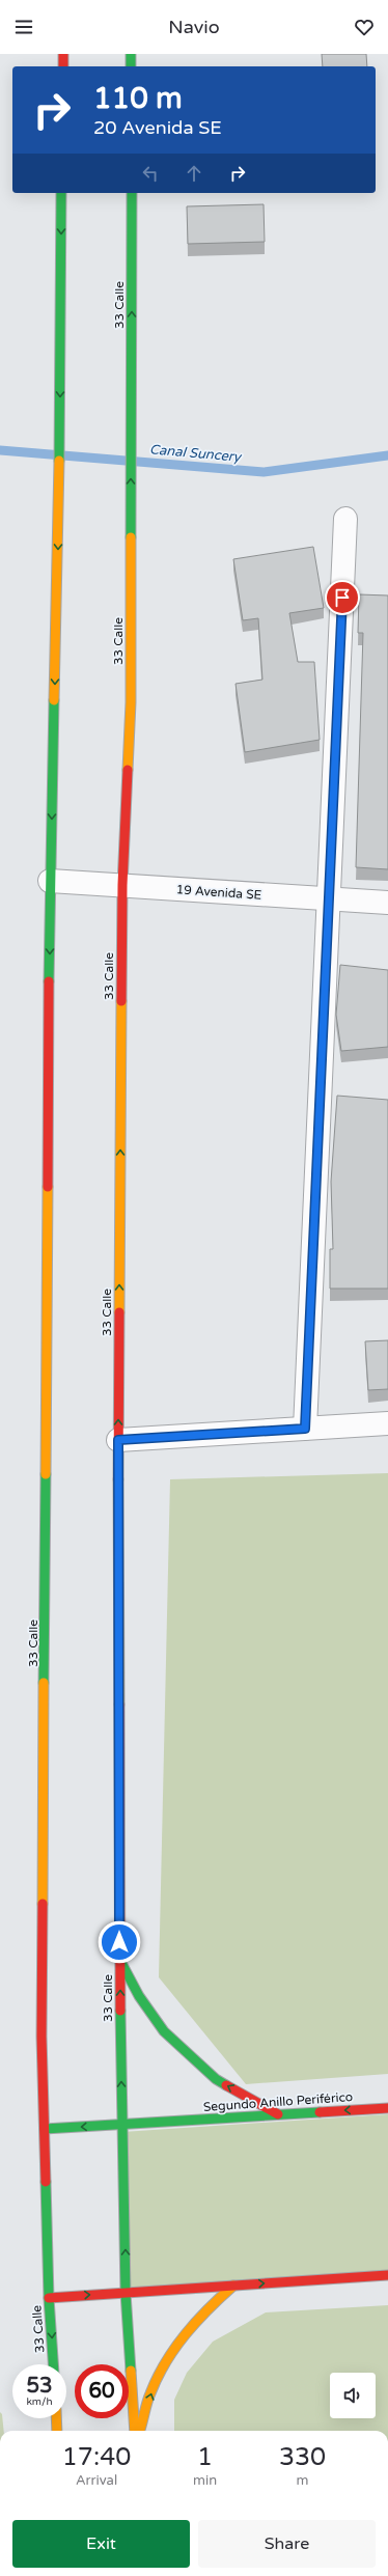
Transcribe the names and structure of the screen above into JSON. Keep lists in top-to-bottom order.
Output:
{
  "streets": {
    "main road": ["33 Calle", "Segundo Anillo Periférico"],
    "street": ["19 Avenida SE"]
  },
  "crossings": [
    ["33 Calle", "19 Avenida SE"],
    ["33 Calle", "Segundo Anillo Periférico"]
  ],
  "one_way": ["Segundo Anillo Periférico"],
  "water": ["Canal Suncery"],
  "page": {
    "header": "Navio",
    "turn": ["110 m", "20 Avenida SE"],
    "speed": "53 km/h",
    "limit": "60",
    "eta": [
      "17:40",
      "Arrival",
      "1",
      "min",
      "330",
      "m"
    ],
    "buttons": ["Exit", "Share"]
  }
}
